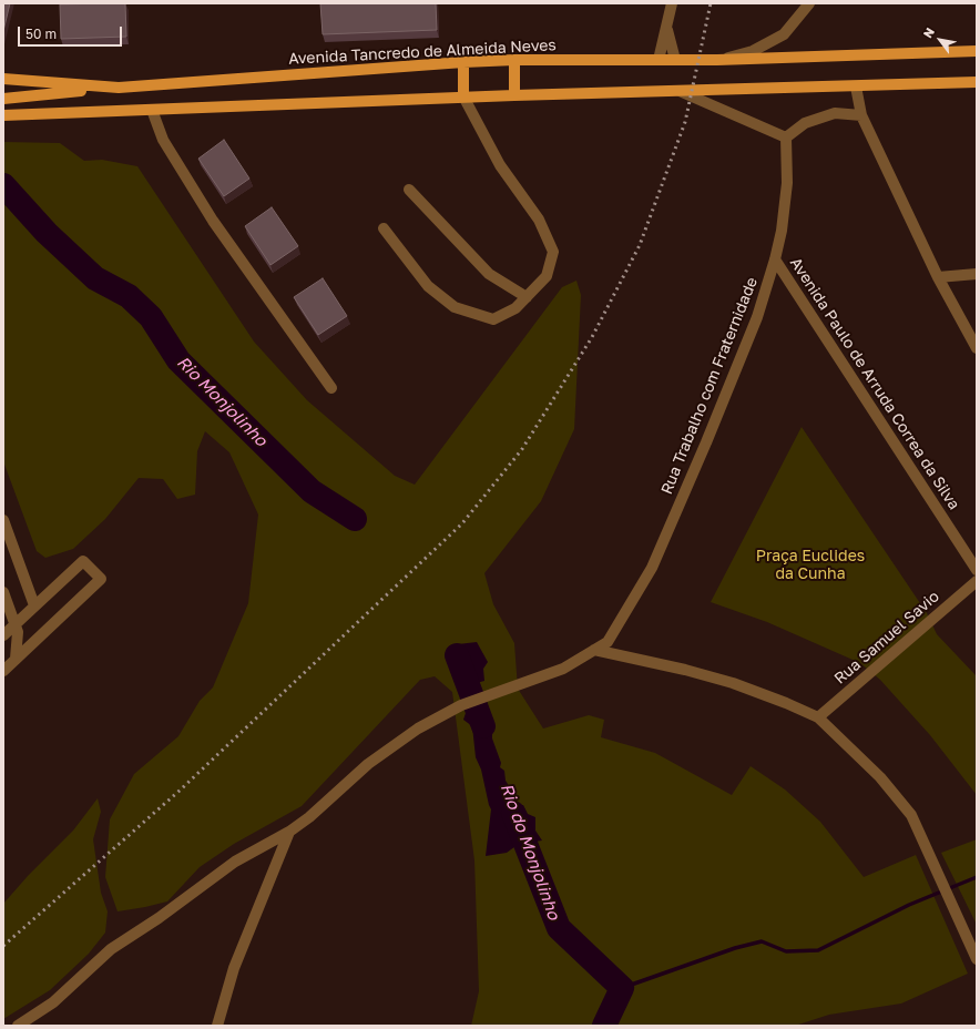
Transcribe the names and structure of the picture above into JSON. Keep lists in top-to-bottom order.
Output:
{
  "streets": {
    "main road": ["Avenida Tancredo de Almeida Neves"],
    "street": ["Avenida Paulo de Arruda Correa da Silva", "Rua Trabalho com Fraternidade", "Rua Samuel Savio"]
  },
  "crossings": [
    ["Avenida Paulo de Arruda Correa da Silva", "Rua Trabalho com Fraternidade"]
  ],
  "water": ["Rio Monjolinho", "Rio do Monjolinho"],
  "parks": ["Praça Euclides da Cunha"],
  "scale_bar": "50 m",
  "north": "top left"
}
